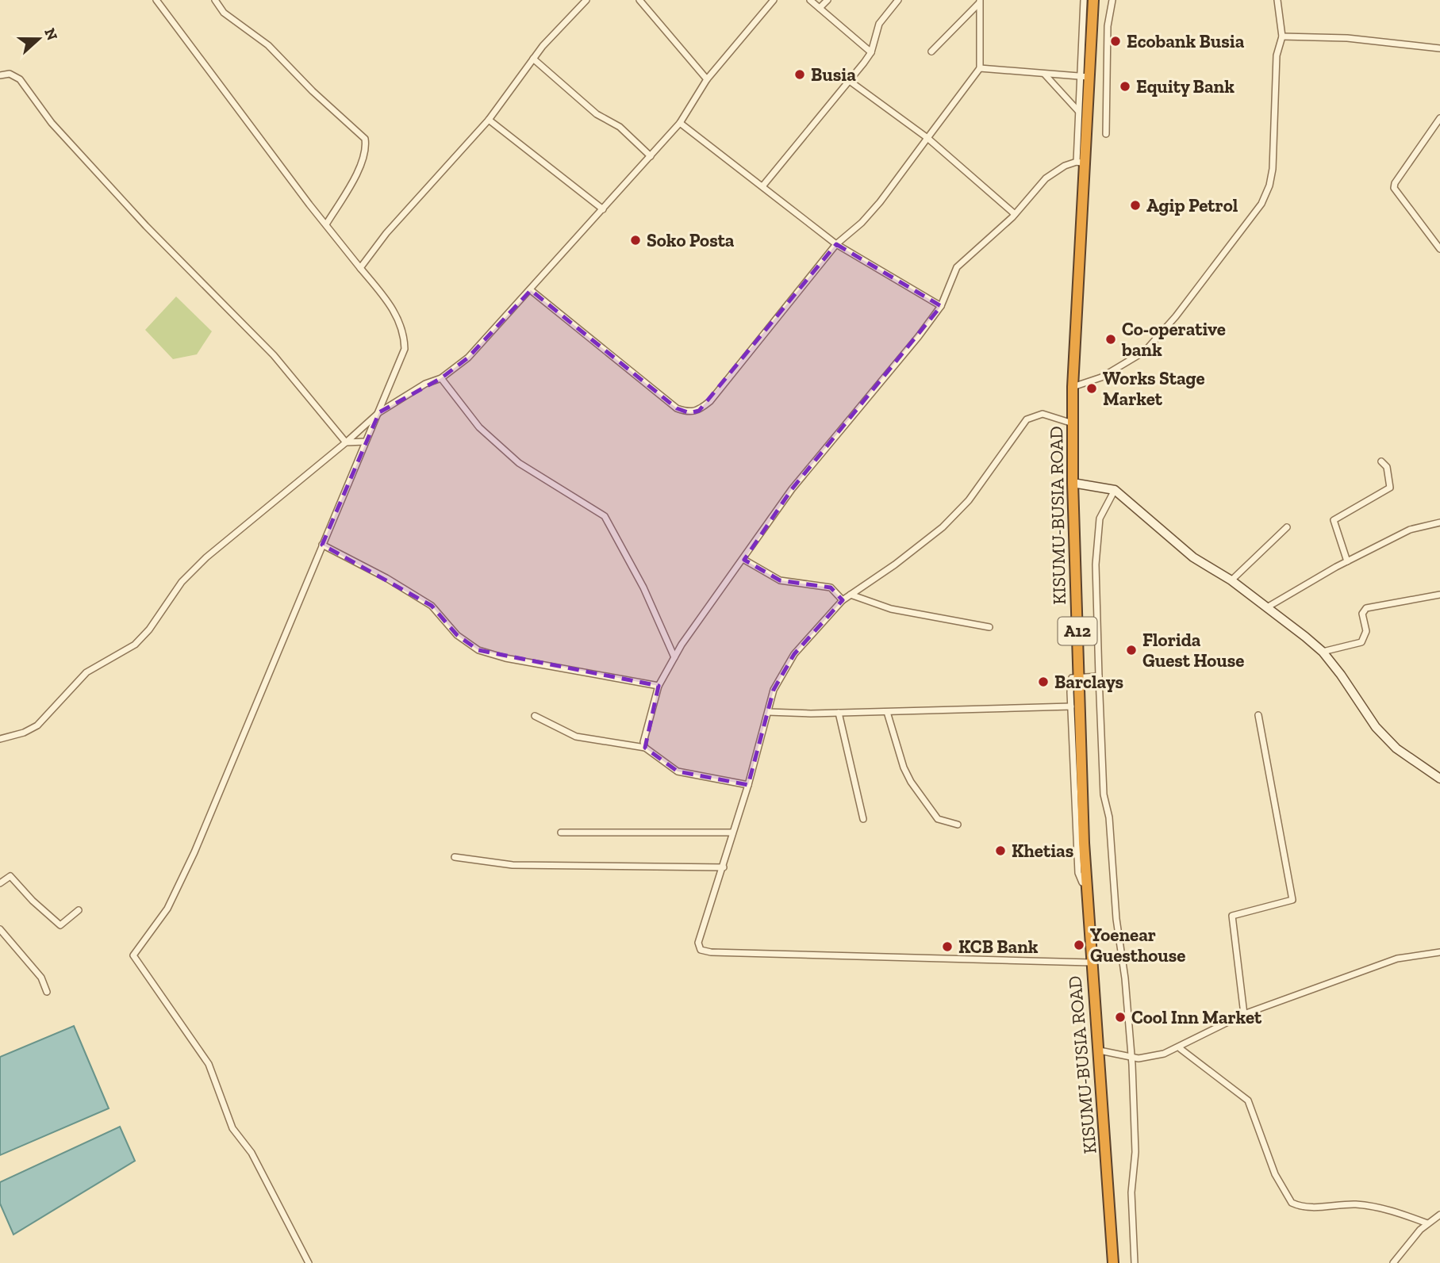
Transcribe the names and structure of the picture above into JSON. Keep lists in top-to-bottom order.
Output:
{
  "streets": {
    "highway": ["KISUMU-BUSIA ROAD", "A12"]
  },
  "places": [
    "Ecobank Busia",
    "Busia",
    "Equity Bank",
    "Agip Petrol",
    "Soko Posta",
    "Co-operative bank",
    "Works Stage Market",
    "Florida Guest House",
    "Barclays",
    "Khetias",
    "Yoenear Guesthouse",
    "KCB Bank",
    "Cool Inn Market"
  ],
  "north": "right"
}
